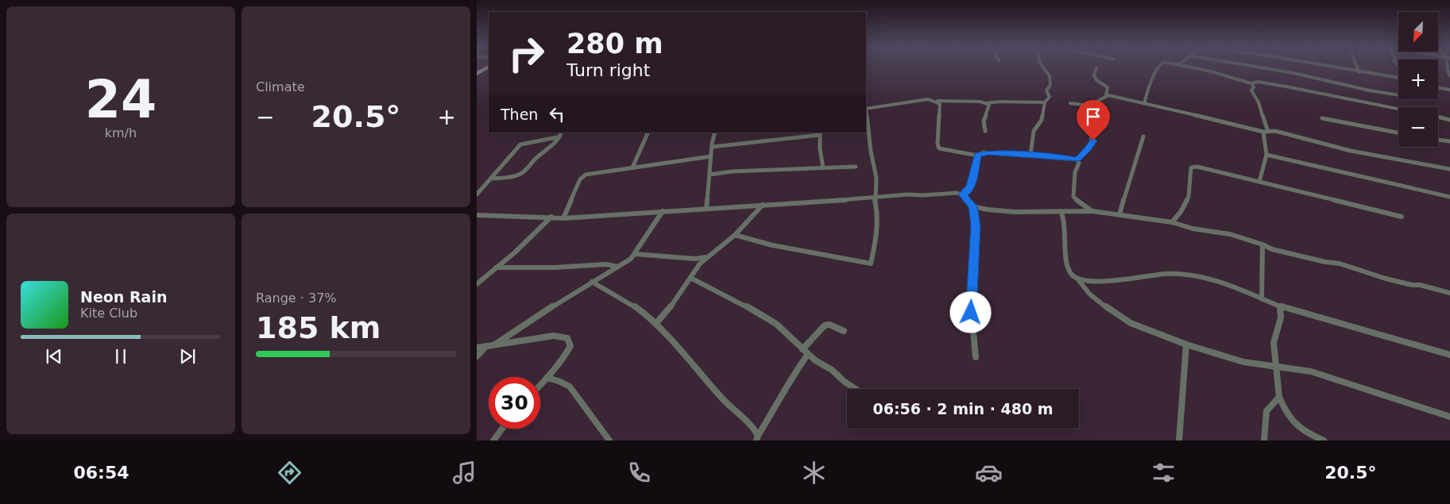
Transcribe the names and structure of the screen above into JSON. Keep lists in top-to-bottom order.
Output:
{
  "north": "bottom left",
  "page": {
    "tile": [
      ["24", "km/h"],
      "Climate",
      ["Range · 37%", "185 km"]
    ],
    "map_buttons": ["+", "−"],
    "turn": ["280 m", "Turn right"],
    "then": "Then",
    "heat": ["−", "20.5°", "+"],
    "song": ["Neon Rain", "Kite Club"],
    "limit": "30",
    "trip": "06:56 · 2 min · 480 m",
    "tabs": ["06:54", "20.5°"]
  }
}
